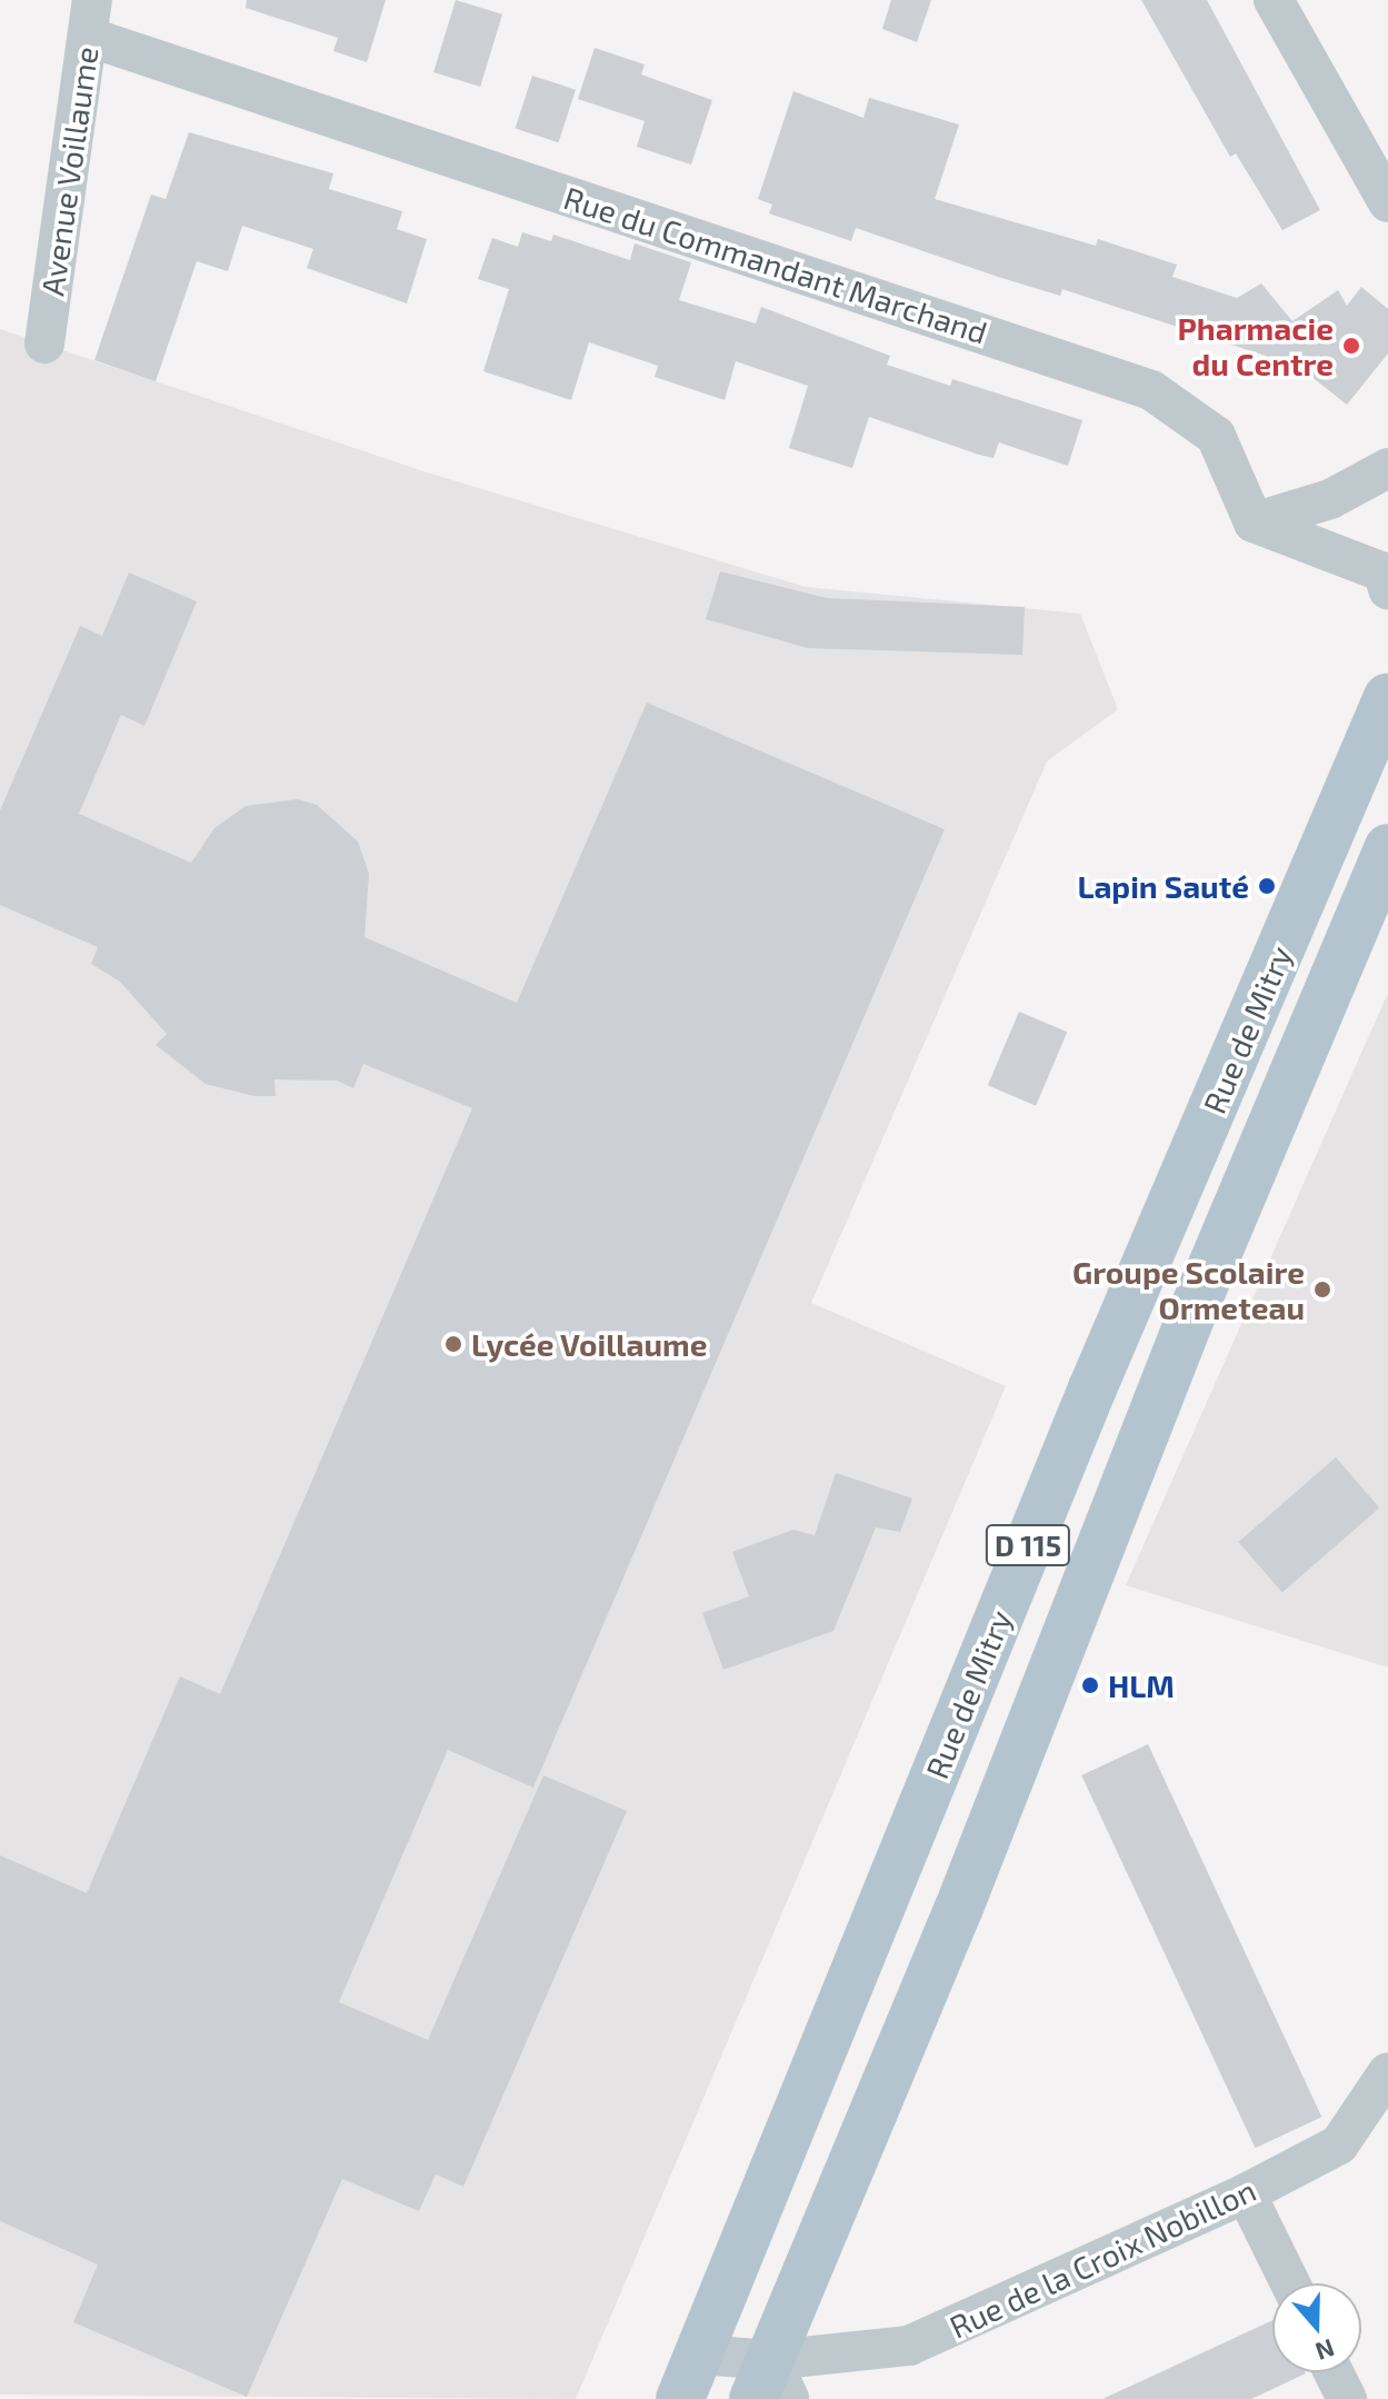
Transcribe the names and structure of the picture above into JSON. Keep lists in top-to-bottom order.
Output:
{
  "streets": {
    "main road": ["Rue de Mitry", "D 115"],
    "street": ["Avenue Voillaume", "Rue du Commandant Marchand", "Rue de la Croix Nobillon"]
  },
  "crossings": [
    ["Avenue Voillaume", "Rue du Commandant Marchand"],
    ["Rue de Mitry", "Rue de la Croix Nobillon"]
  ],
  "places": [
    "Pharmacie du Centre",
    "Lapin Sauté",
    "Groupe Scolaire Ormeteau",
    "Lycée Voillaume",
    "HLM"
  ],
  "north": "bottom"
}
